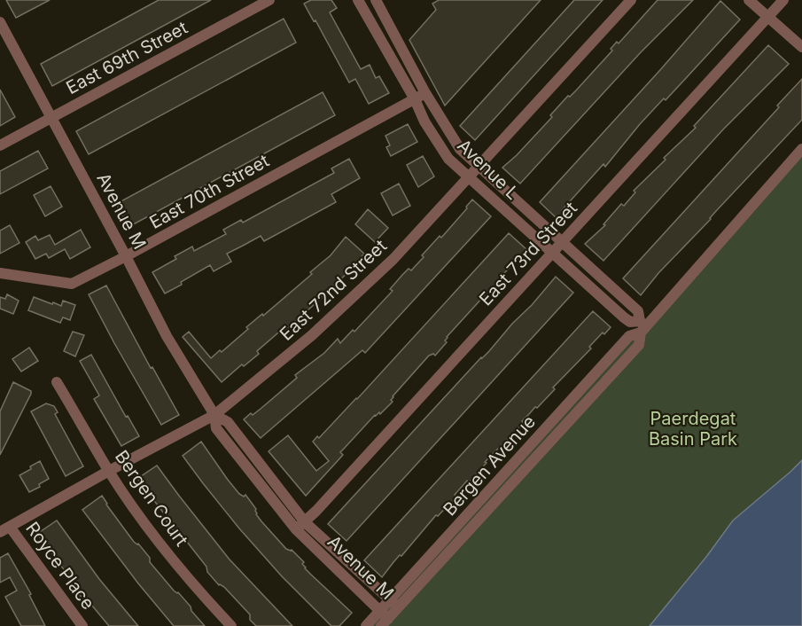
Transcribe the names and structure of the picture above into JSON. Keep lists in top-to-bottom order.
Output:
{
  "streets": {
    "street": [
      "East 69th Street",
      "Avenue L",
      "East 70th Street",
      "Avenue M",
      "East 73rd Street",
      "East 72nd Street",
      "Bergen Avenue",
      "Bergen Court",
      "Royce Place"
    ]
  },
  "crossings": [
    ["East 69th Street", "Avenue M"],
    ["Avenue L", "East 70th Street"],
    ["Avenue L", "East 73rd Street"],
    ["Avenue L", "East 72nd Street"],
    ["Avenue L", "Bergen Avenue"],
    ["East 70th Street", "Avenue M"],
    ["Avenue M", "East 73rd Street"],
    ["Avenue M", "East 72nd Street"],
    ["Avenue M", "Bergen Avenue"],
    ["East 72nd Street", "Bergen Court"],
    ["East 72nd Street", "Royce Place"]
  ],
  "parks": ["Paerdegat Basin Park"]
}
